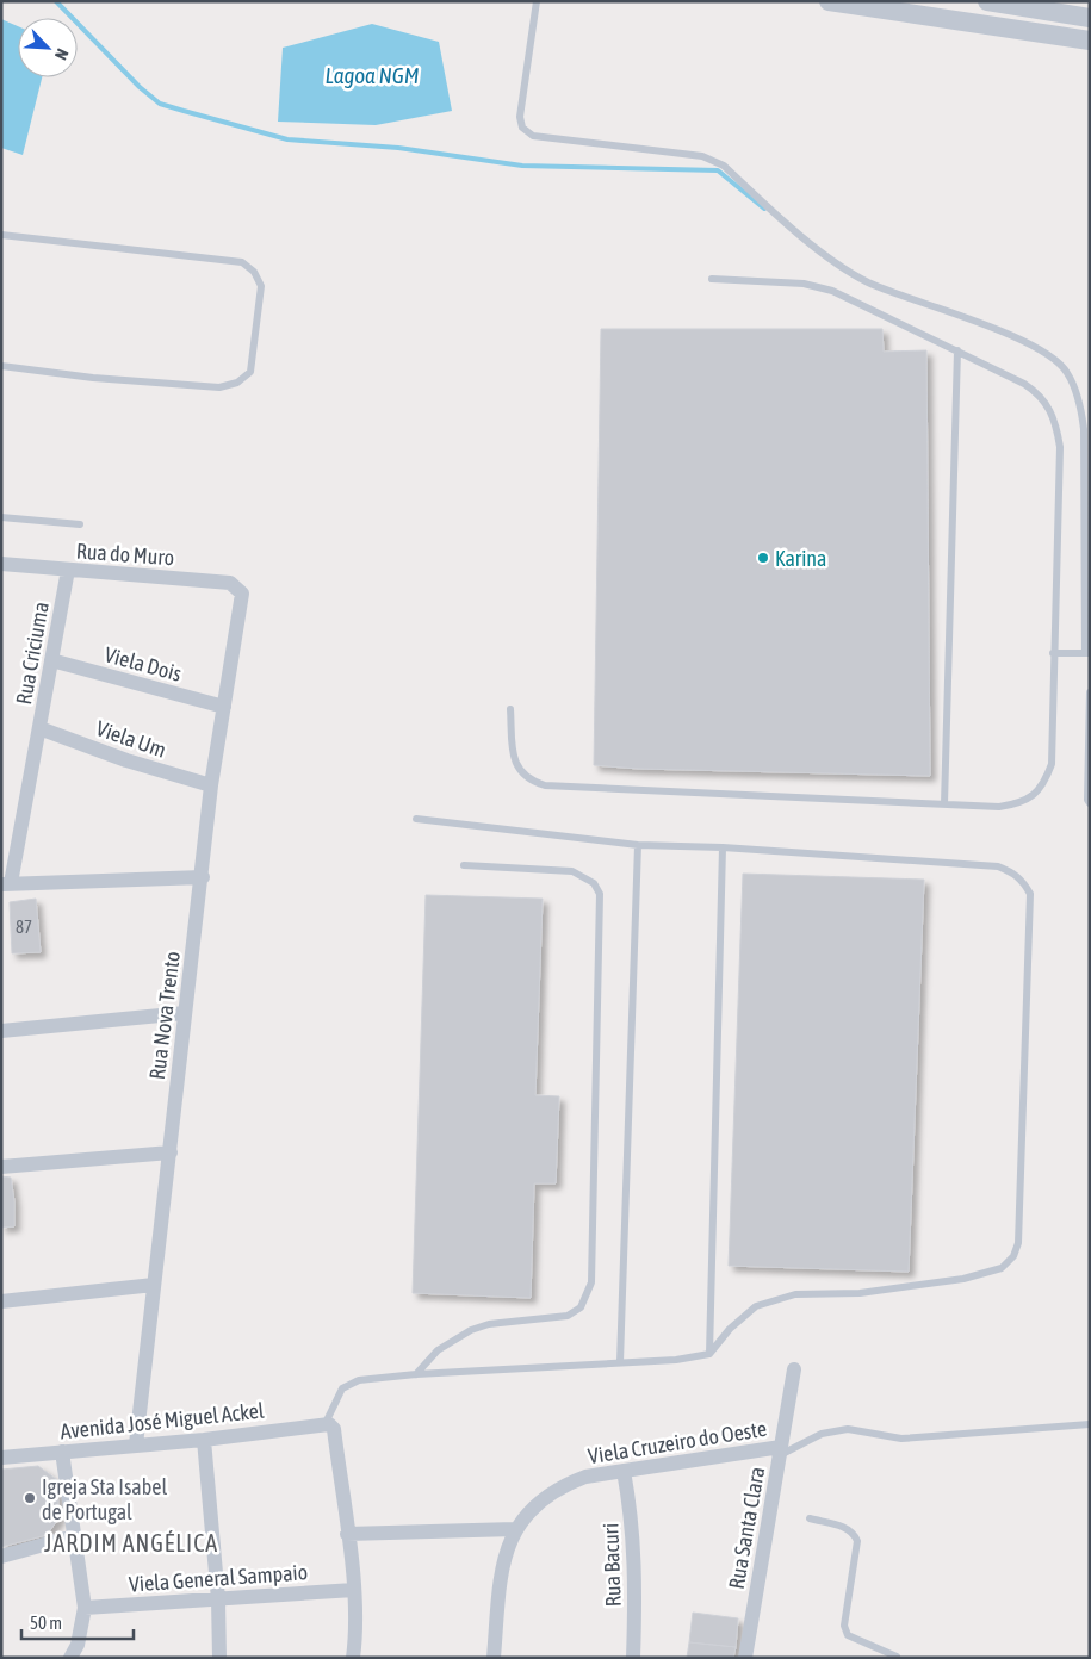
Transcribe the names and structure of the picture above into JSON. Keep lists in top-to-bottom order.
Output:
{
  "streets": {
    "street": [
      "Rua do Muro",
      "Rua Criciuma",
      "Viela Dois",
      "Viela Um",
      "Rua Nova Trento",
      "Avenida José Miguel Ackel",
      "Viela Cruzeiro do Oeste",
      "Rua Santa Clara",
      "Rua Bacuri",
      "Viela General Sampaio"
    ]
  },
  "crossings": [
    ["Rua do Muro", "Rua Criciuma"],
    ["Rua do Muro", "Rua Nova Trento"],
    ["Rua Criciuma", "Viela Dois"],
    ["Rua Criciuma", "Viela Um"],
    ["Viela Dois", "Rua Nova Trento"],
    ["Viela Um", "Rua Nova Trento"],
    ["Rua Nova Trento", "Avenida José Miguel Ackel"],
    ["Viela Cruzeiro do Oeste", "Rua Santa Clara"],
    ["Viela Cruzeiro do Oeste", "Rua Bacuri"]
  ],
  "districts": ["JARDIM ANGÉLICA"],
  "water": ["Lagoa NGM"],
  "places": ["Karina", "Igreja Sta Isabel de Portugal"],
  "house_numbers": ["87"],
  "scale_bar": "50 m",
  "north": "bottom right"
}
